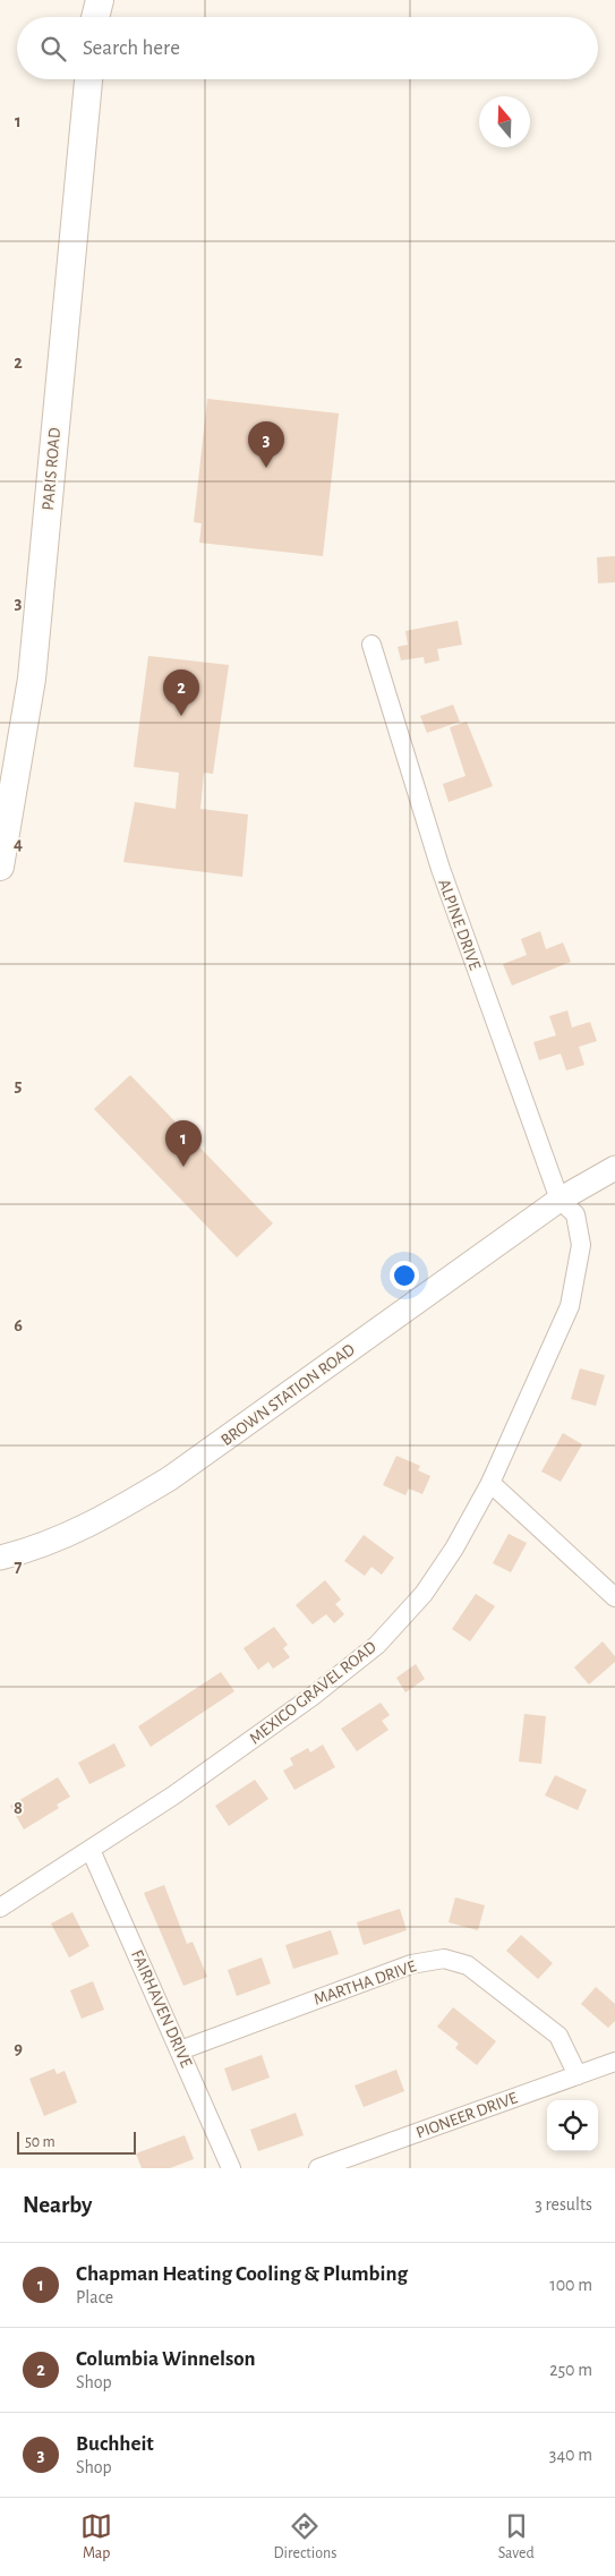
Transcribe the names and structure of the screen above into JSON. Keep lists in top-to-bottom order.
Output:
{
  "streets": {
    "main road": ["PARIS ROAD"],
    "street": [
      "ALPINE DRIVE",
      "BROWN STATION ROAD",
      "MEXICO GRAVEL ROAD",
      "MARTHA DRIVE",
      "FAIRHAVEN DRIVE",
      "PIONEER DRIVE"
    ]
  },
  "crossings": [
    ["ALPINE DRIVE", "BROWN STATION ROAD"],
    ["ALPINE DRIVE", "MEXICO GRAVEL ROAD"],
    ["BROWN STATION ROAD", "MEXICO GRAVEL ROAD"],
    ["MEXICO GRAVEL ROAD", "FAIRHAVEN DRIVE"],
    ["MARTHA DRIVE", "FAIRHAVEN DRIVE"],
    ["MARTHA DRIVE", "PIONEER DRIVE"]
  ],
  "scale_bar": "50 m",
  "north": "top",
  "page": {
    "search": "Search here",
    "pins": ["3", "2", "1"],
    "scale": "50 m",
    "heading": ["Nearby", "3 results"],
    "list": [
      {
        "mark": "1",
        "name": "Chapman Heating Cooling & Plumbing",
        "note": "Place",
        "value": "100 m"
      },
      {
        "mark": "2",
        "name": "Columbia Winnelson",
        "note": "Shop",
        "value": "250 m"
      },
      {
        "mark": "3",
        "name": "Buchheit",
        "note": "Shop",
        "value": "340 m"
      }
    ],
    "nav": ["Map", "Directions", "Saved"]
  },
  "grid": {
    "rows": [
      "1",
      "2",
      "3",
      "4",
      "5",
      "6",
      "7",
      "8",
      "9"
    ]
  }
}
